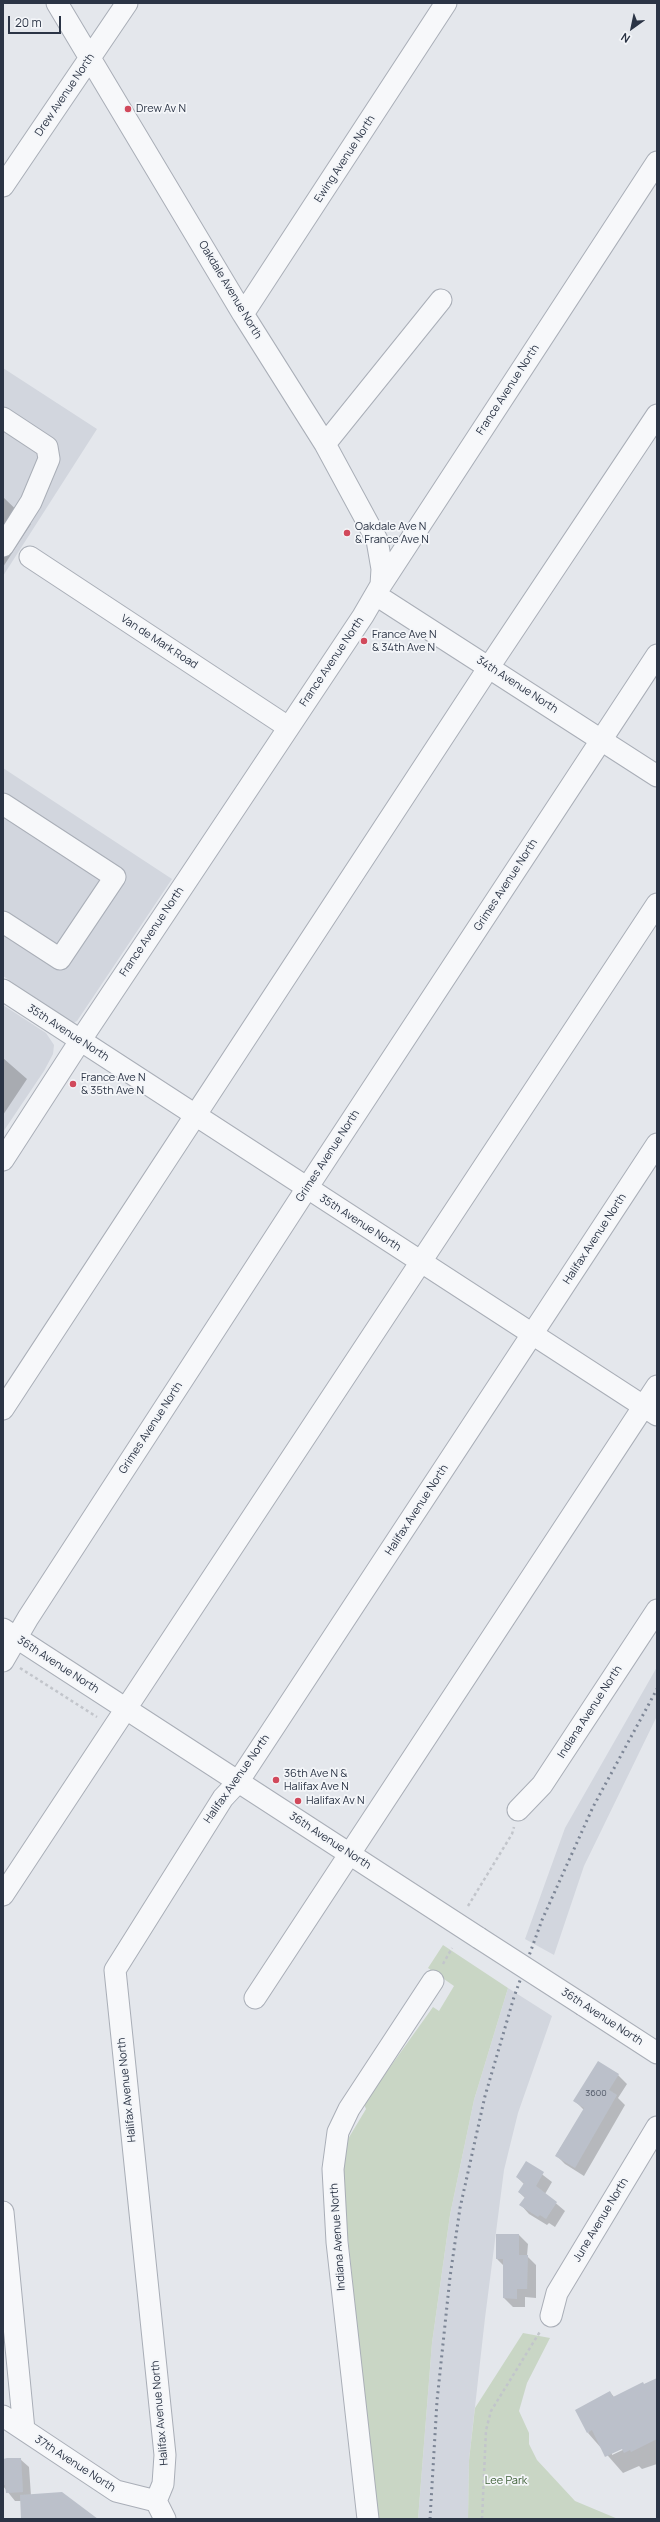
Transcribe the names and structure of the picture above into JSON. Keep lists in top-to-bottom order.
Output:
{
  "streets": {
    "street": [
      "Drew Avenue North",
      "Ewing Avenue North",
      "Oakdale Avenue North",
      "France Avenue North",
      "Van de Mark Road",
      "34th Avenue North",
      "Grimes Avenue North",
      "35th Avenue North",
      "Halifax Avenue North",
      "36th Avenue North",
      "Indiana Avenue North",
      "June Avenue North",
      "37th Avenue North"
    ]
  },
  "crossings": [
    ["Drew Avenue North", "Oakdale Avenue North"],
    ["Ewing Avenue North", "Oakdale Avenue North"],
    ["Oakdale Avenue North", "France Avenue North"],
    ["Oakdale Avenue North", "34th Avenue North"],
    ["France Avenue North", "Van de Mark Road"],
    ["France Avenue North", "34th Avenue North"],
    ["France Avenue North", "35th Avenue North"],
    ["34th Avenue North", "Grimes Avenue North"],
    ["Grimes Avenue North", "35th Avenue North"],
    ["Grimes Avenue North", "36th Avenue North"],
    ["35th Avenue North", "Halifax Avenue North"],
    ["Halifax Avenue North", "36th Avenue North"],
    ["Halifax Avenue North", "37th Avenue North"]
  ],
  "parks": ["Lee Park"],
  "places": [
    "Drew Av N",
    "Oakdale Ave N & France Ave N",
    "France Ave N & 34th Ave N",
    "France Ave N & 35th Ave N",
    "36th Ave N & Halifax Ave N",
    "Halifax Av N"
  ],
  "house_numbers": ["3600"],
  "scale_bar": "20 m",
  "north": "bottom left"
}
